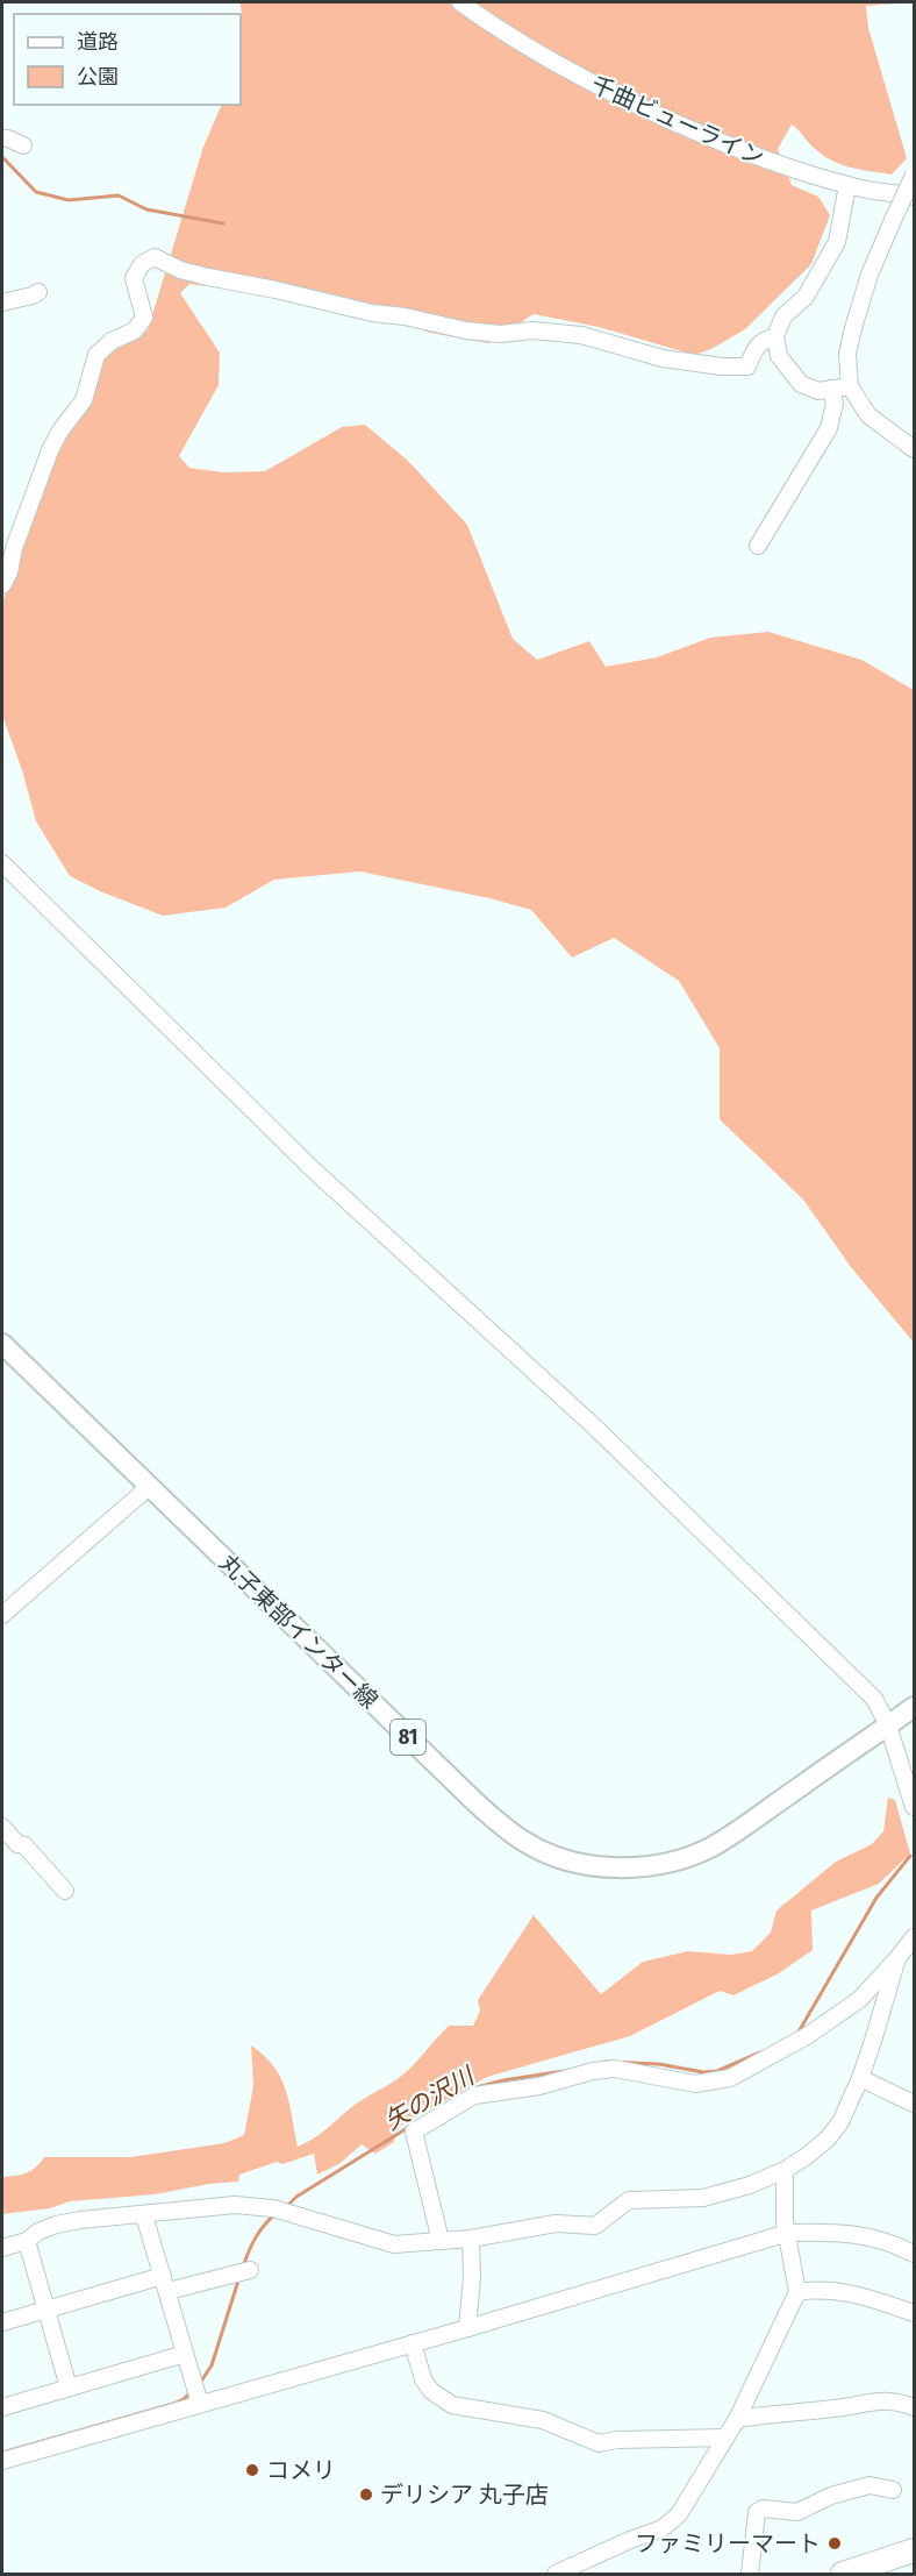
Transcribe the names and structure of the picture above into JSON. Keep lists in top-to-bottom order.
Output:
{
  "streets": {
    "main road": ["丸子東部インター線", "81"],
    "street": ["千曲ビューライン"]
  },
  "water": ["矢の沢川"],
  "places": ["コメリ", "デリシア 丸子店", "ファミリーマート"],
  "legend": ["道路", "公園"]
}
